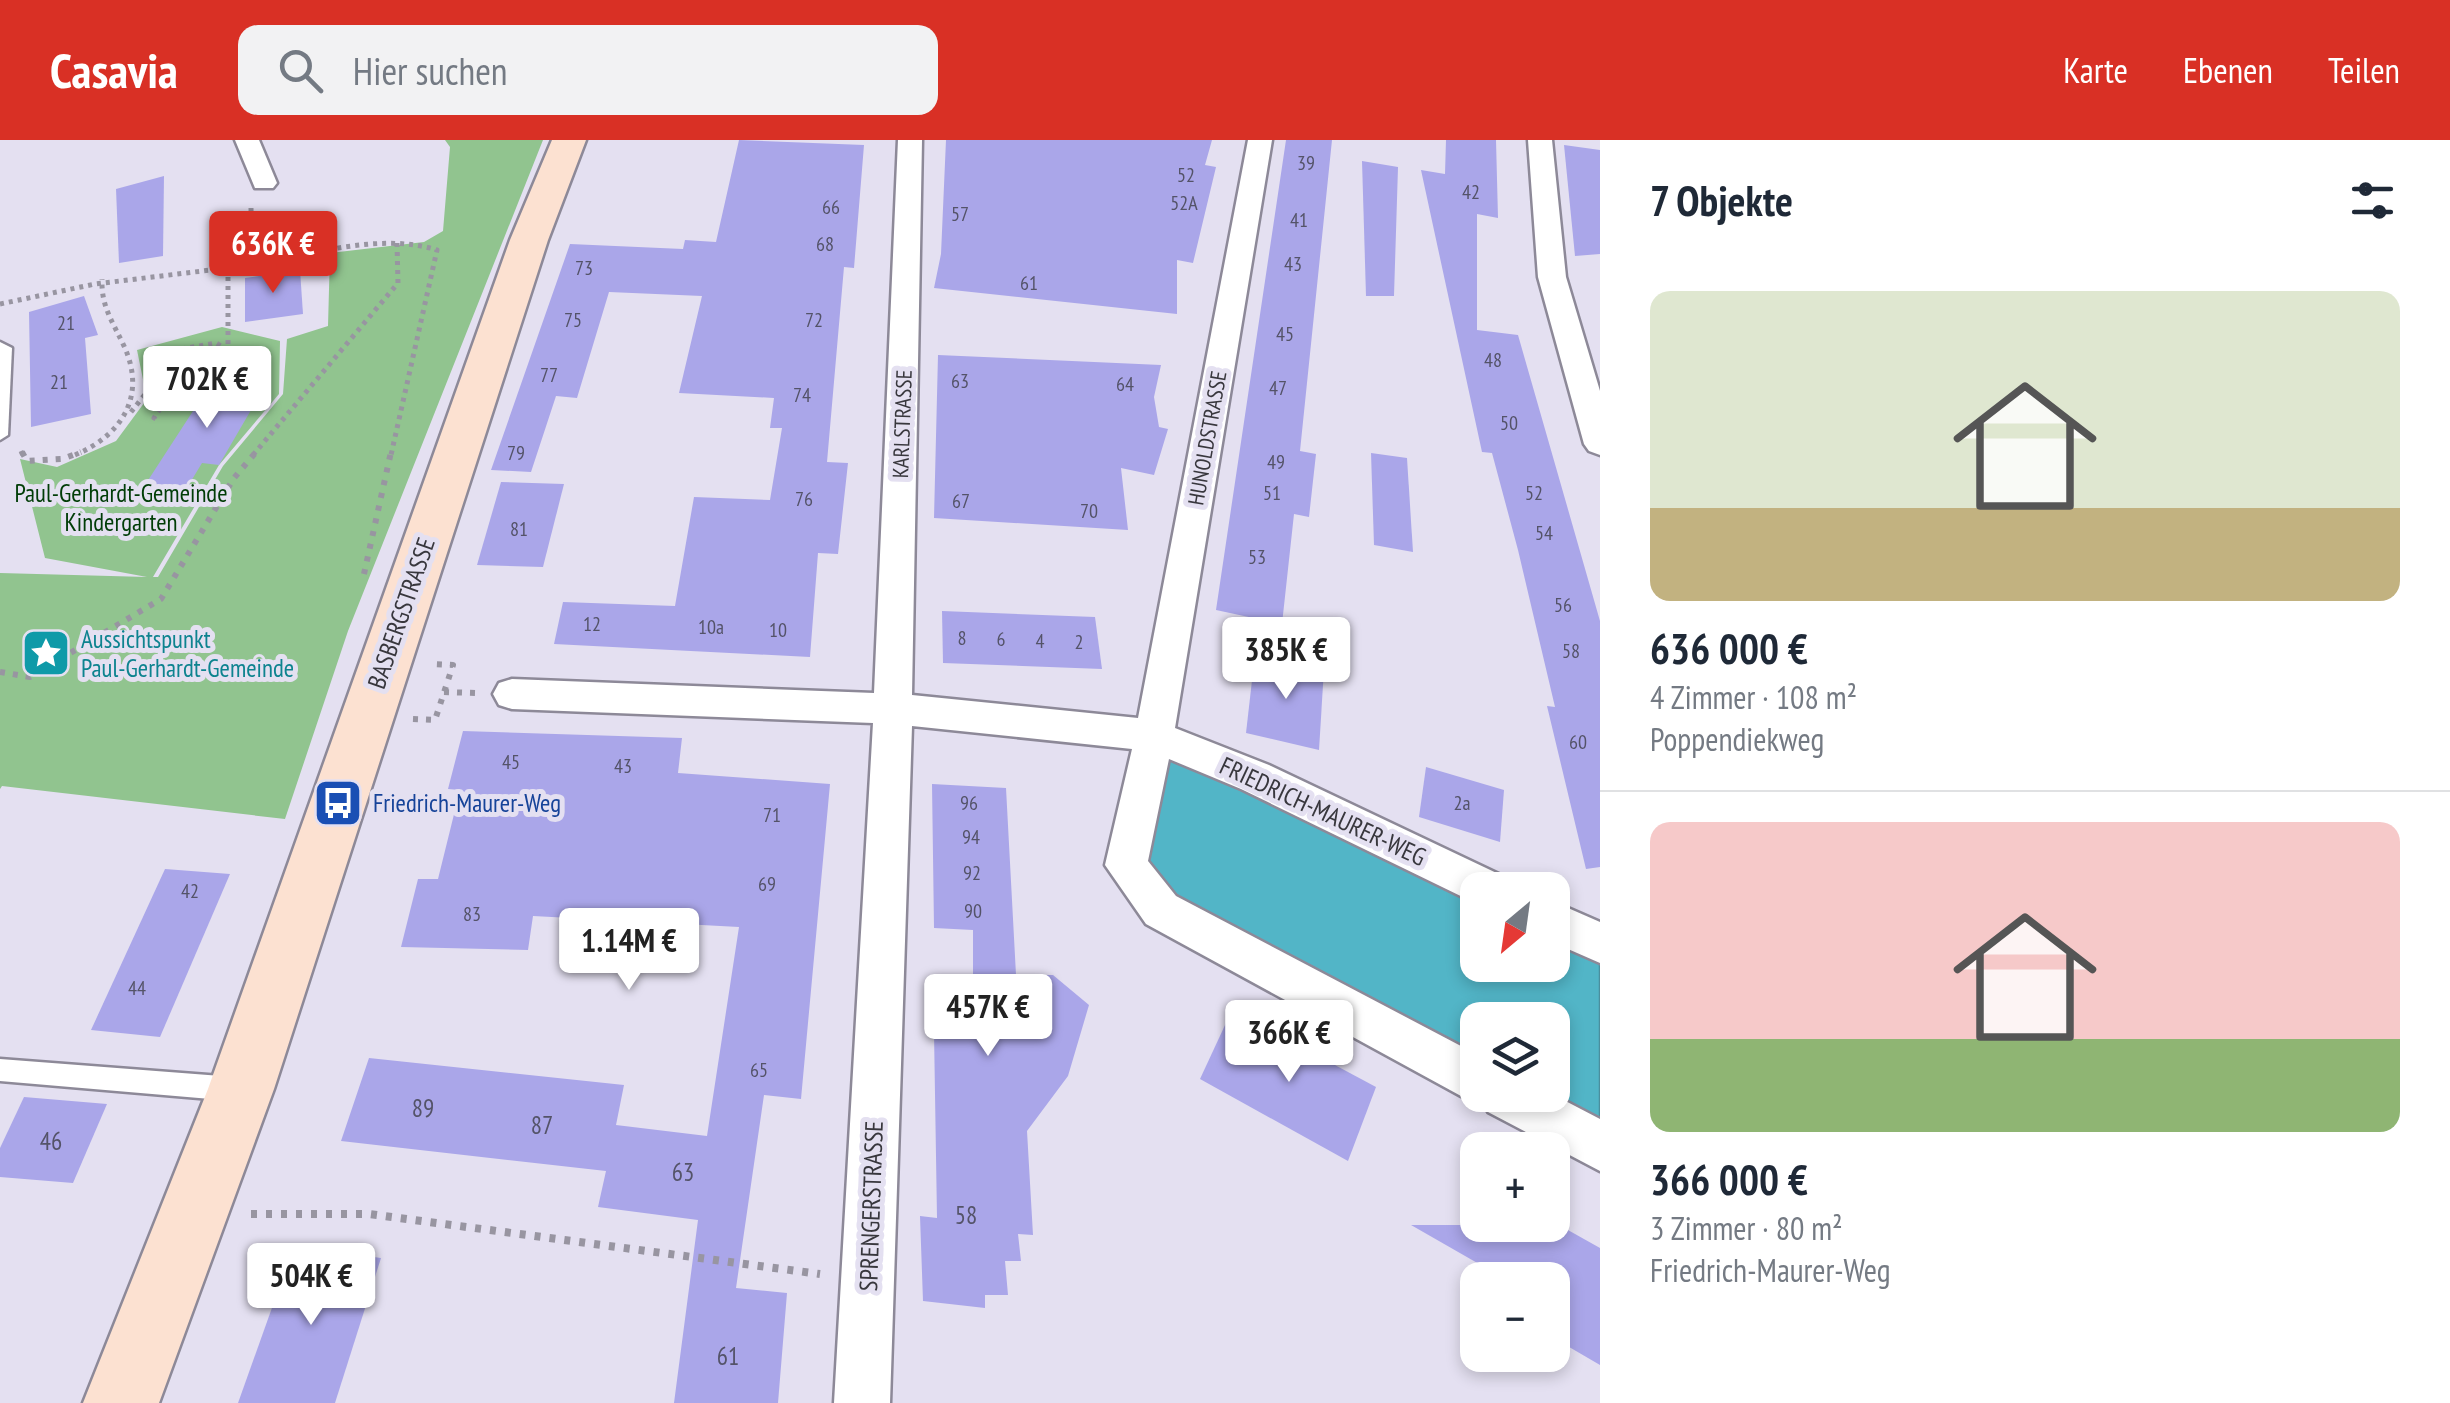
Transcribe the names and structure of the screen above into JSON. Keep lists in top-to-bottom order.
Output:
{
  "streets": {
    "main road": ["BASBERGSTRASSE"],
    "street": [
      "KARLSTRASSE",
      "HUNOLDSTRASSE",
      "FRIEDRICH-MAURER-WEG",
      "SPRENGERSTRASSE"
    ]
  },
  "crossings": [
    ["KARLSTRASSE", "FRIEDRICH-MAURER-WEG"],
    ["KARLSTRASSE", "SPRENGERSTRASSE"],
    ["HUNOLDSTRASSE", "FRIEDRICH-MAURER-WEG"],
    ["FRIEDRICH-MAURER-WEG", "SPRENGERSTRASSE"]
  ],
  "parks": ["Paul-Gerhardt-Gemeinde Kindergarten"],
  "places": {
    "place": ["Aussichtspunkt Paul-Gerhardt-Gemeinde"],
    "bus stop": ["Friedrich-Maurer-Weg"]
  },
  "house_numbers": [
    "39",
    "52",
    "42",
    "52A",
    "66",
    "57",
    "41",
    "68",
    "43",
    "73",
    "61",
    "75",
    "72",
    "21",
    "45",
    "48",
    "77",
    "63",
    "21",
    "64",
    "47",
    "74",
    "50",
    "79",
    "49",
    "51",
    "52",
    "76",
    "67",
    "70",
    "81",
    "54",
    "53",
    "56",
    "12",
    "10a",
    "10",
    "8",
    "6",
    "4",
    "2",
    "58",
    "60",
    "45",
    "43",
    "96",
    "2a",
    "71",
    "94",
    "92",
    "69",
    "42",
    "90",
    "83",
    "44",
    "65",
    "89",
    "87",
    "46",
    "63",
    "58",
    "61"
  ],
  "north": "bottom left",
  "page": {
    "header": "Casavia",
    "search": "Hier suchen",
    "nav": ["Karte", "Ebenen", "Teilen"],
    "heading": "7 Objekte",
    "price": [
      "636K €",
      "702K €",
      "385K €",
      "1.14M €",
      "457K €",
      "366K €",
      "504K €"
    ],
    "list": [
      {
        "name": "636 000 €",
        "note": "4 Zimmer · 108 m² · Poppendiekweg"
      },
      {
        "name": "366 000 €",
        "note": "3 Zimmer · 80 m² · Friedrich-Maurer-Weg"
      }
    ],
    "map_buttons": ["+", "−"]
  }
}
